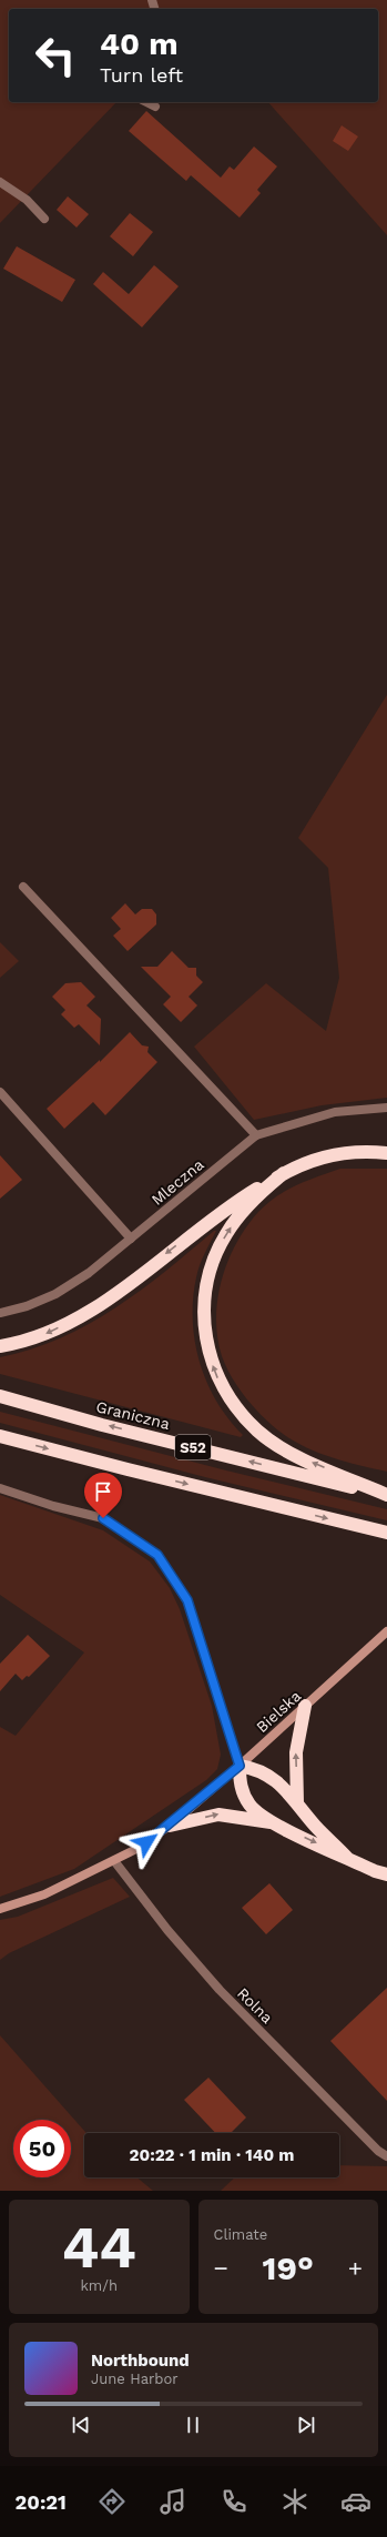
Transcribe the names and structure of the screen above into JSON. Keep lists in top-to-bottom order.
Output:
{
  "streets": {
    "highway": ["Graniczna", "S52"],
    "main road": ["Bielska"],
    "street": ["Mleczna", "Rolna"]
  },
  "crossings": [
    ["Bielska", "Rolna"]
  ],
  "page": {
    "turn": ["40 m", "Turn left"],
    "limit": "50",
    "trip": "20:22 · 1 min · 140 m",
    "tile": [
      ["44", "km/h"],
      "Climate"
    ],
    "heat": ["−", "19°", "+"],
    "song": ["Northbound", "June Harbor"],
    "tabs": "20:21"
  }
}
